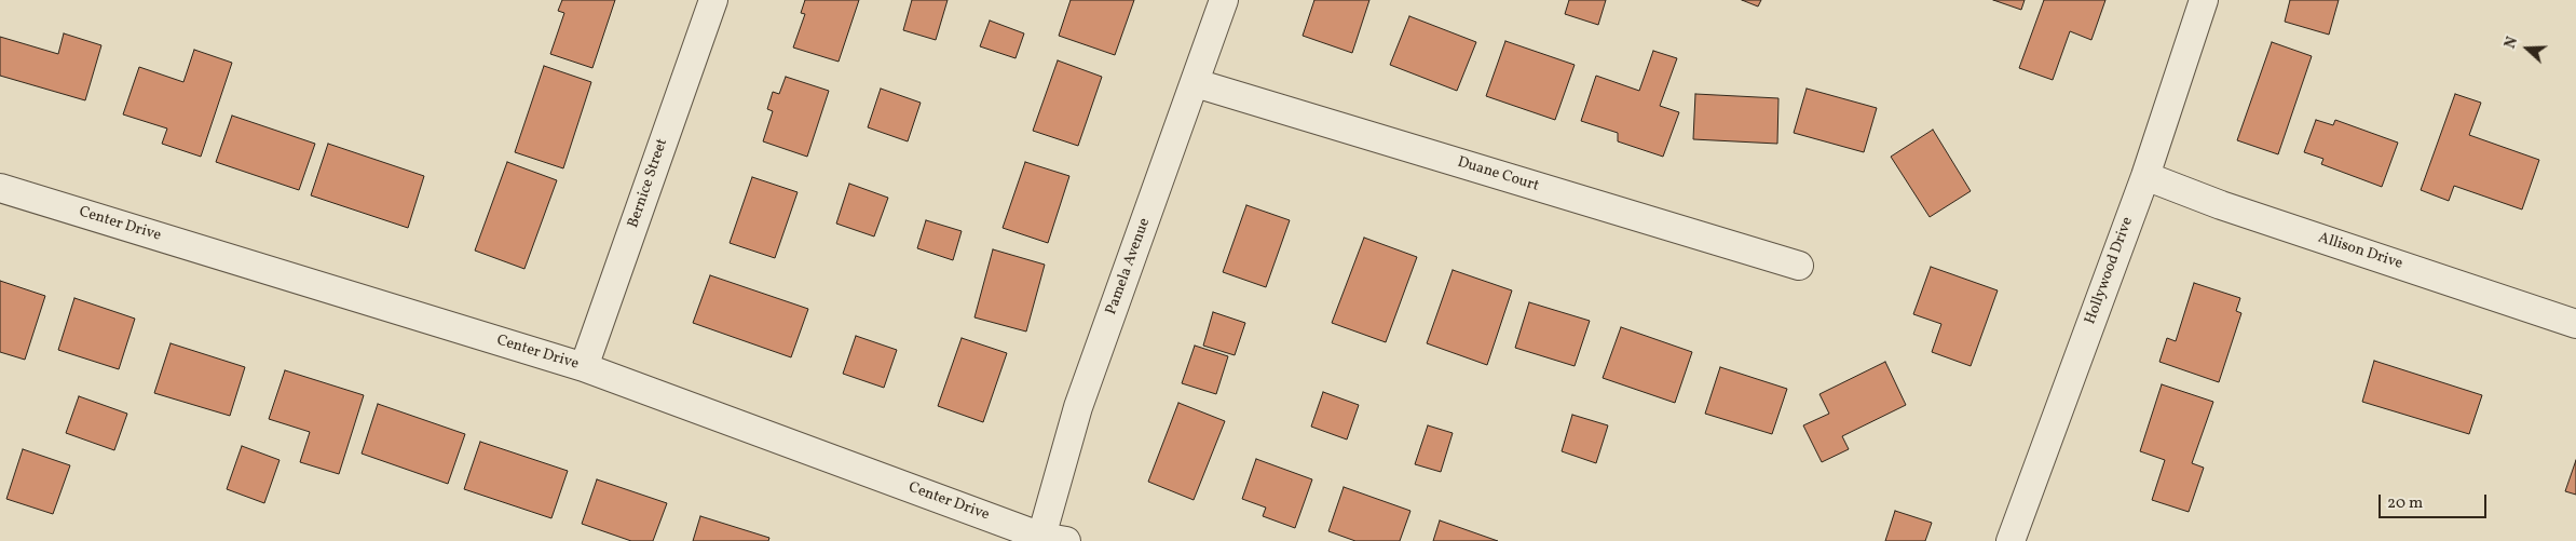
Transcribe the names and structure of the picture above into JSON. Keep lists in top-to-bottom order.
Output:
{
  "streets": {
    "street": [
      "Duane Court",
      "Bernice Street",
      "Center Drive",
      "Allison Drive",
      "Pamela Avenue",
      "Hollywood Drive"
    ]
  },
  "crossings": [
    ["Duane Court", "Pamela Avenue"],
    ["Bernice Street", "Center Drive"],
    ["Center Drive", "Pamela Avenue"],
    ["Allison Drive", "Hollywood Drive"]
  ],
  "scale_bar": "20 m",
  "north": "left"
}
